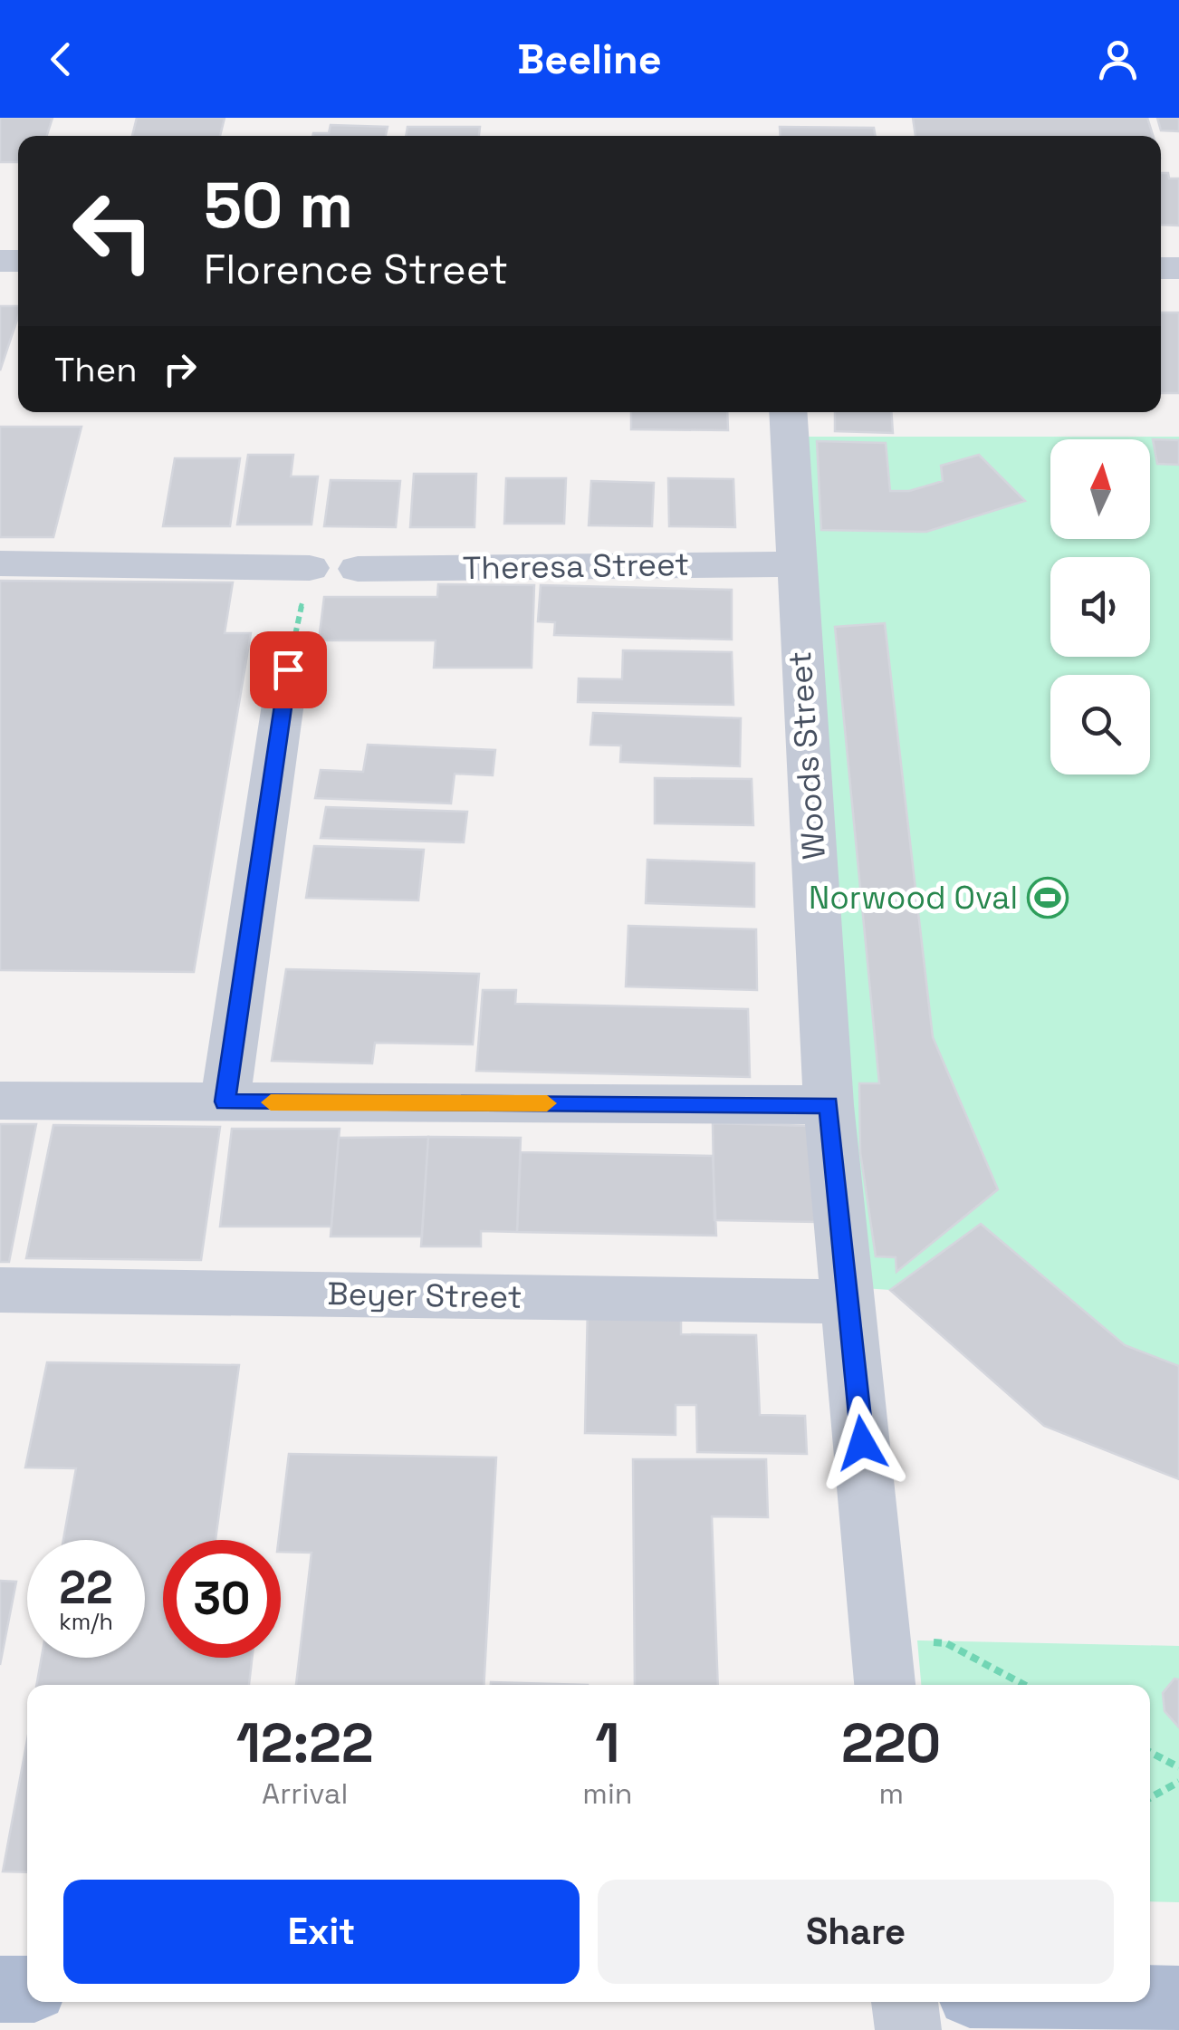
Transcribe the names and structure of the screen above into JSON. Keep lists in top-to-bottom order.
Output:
{
  "streets": {
    "street": ["Theresa Street", "Woods Street", "Beyer Street"]
  },
  "crossings": [
    ["Theresa Street", "Woods Street"],
    ["Woods Street", "Beyer Street"]
  ],
  "places": {
    "sports": ["Norwood Oval"]
  },
  "north": "top",
  "page": {
    "header": "Beeline",
    "turn": ["50 m", "Florence Street"],
    "then": "Then",
    "speed": "22 km/h",
    "limit": "30",
    "eta": [
      "12:22",
      "Arrival",
      "1",
      "min",
      "220",
      "m"
    ],
    "buttons": ["Exit", "Share"]
  }
}
